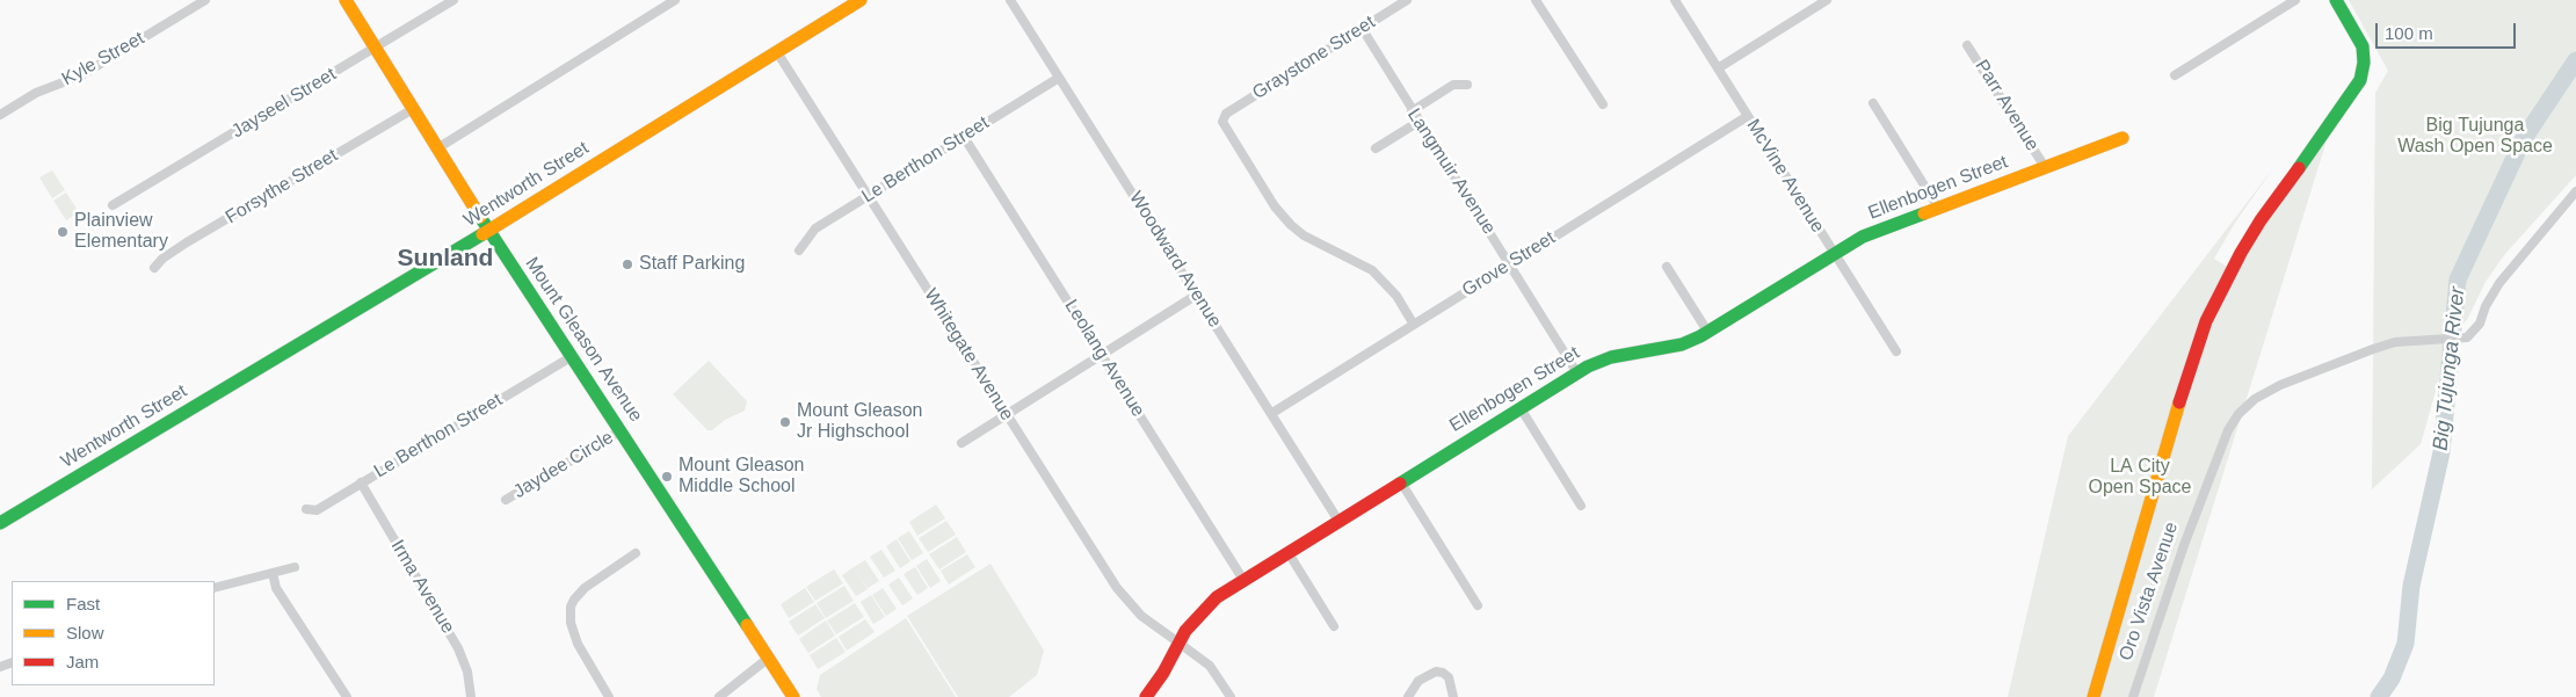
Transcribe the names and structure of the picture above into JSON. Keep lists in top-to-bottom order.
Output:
{
  "streets": {
    "street": [
      "Graystone Street",
      "Kyle Street",
      "Jayseel Street",
      "Parr Avenue",
      "Le Berthon Street",
      "Langmuir Avenue",
      "McVine Avenue",
      "Wentworth Street",
      "Forsythe Street",
      "Ellenbogen Street",
      "Woodward Avenue",
      "Grove Street",
      "Mount Gleason Avenue",
      "Whitegate Avenue",
      "Leolang Avenue",
      "Jaydee Circle",
      "Irma Avenue",
      "Oro Vista Avenue"
    ]
  },
  "crossings": [
    ["Graystone Street", "Langmuir Avenue"],
    ["Graystone Street", "Grove Street"],
    ["Jayseel Street", "Mount Gleason Avenue"],
    ["Parr Avenue", "Ellenbogen Street"],
    ["Le Berthon Street", "Woodward Avenue"],
    ["Le Berthon Street", "Mount Gleason Avenue"],
    ["Le Berthon Street", "Whitegate Avenue"],
    ["Le Berthon Street", "Leolang Avenue"],
    ["Le Berthon Street", "Irma Avenue"],
    ["Langmuir Avenue", "Ellenbogen Street"],
    ["Langmuir Avenue", "Grove Street"],
    ["McVine Avenue", "Ellenbogen Street"],
    ["McVine Avenue", "Grove Street"],
    ["Wentworth Street", "Mount Gleason Avenue"],
    ["Wentworth Street", "Whitegate Avenue"],
    ["Forsythe Street", "Mount Gleason Avenue"],
    ["Ellenbogen Street", "Woodward Avenue"],
    ["Ellenbogen Street", "Whitegate Avenue"],
    ["Ellenbogen Street", "Leolang Avenue"],
    ["Woodward Avenue", "Grove Street"],
    ["Mount Gleason Avenue", "Jaydee Circle"]
  ],
  "districts": ["Sunland"],
  "water": ["Big Tujunga River"],
  "parks": ["Big Tujunga Wash Open Space", "LA City Open Space"],
  "places": [
    "Plainview Elementary",
    "Staff Parking",
    "Mount Gleason Jr Highschool",
    "Mount Gleason Middle School"
  ],
  "legend": ["Fast", "Slow", "Jam"],
  "scale_bar": "100 m"
}
